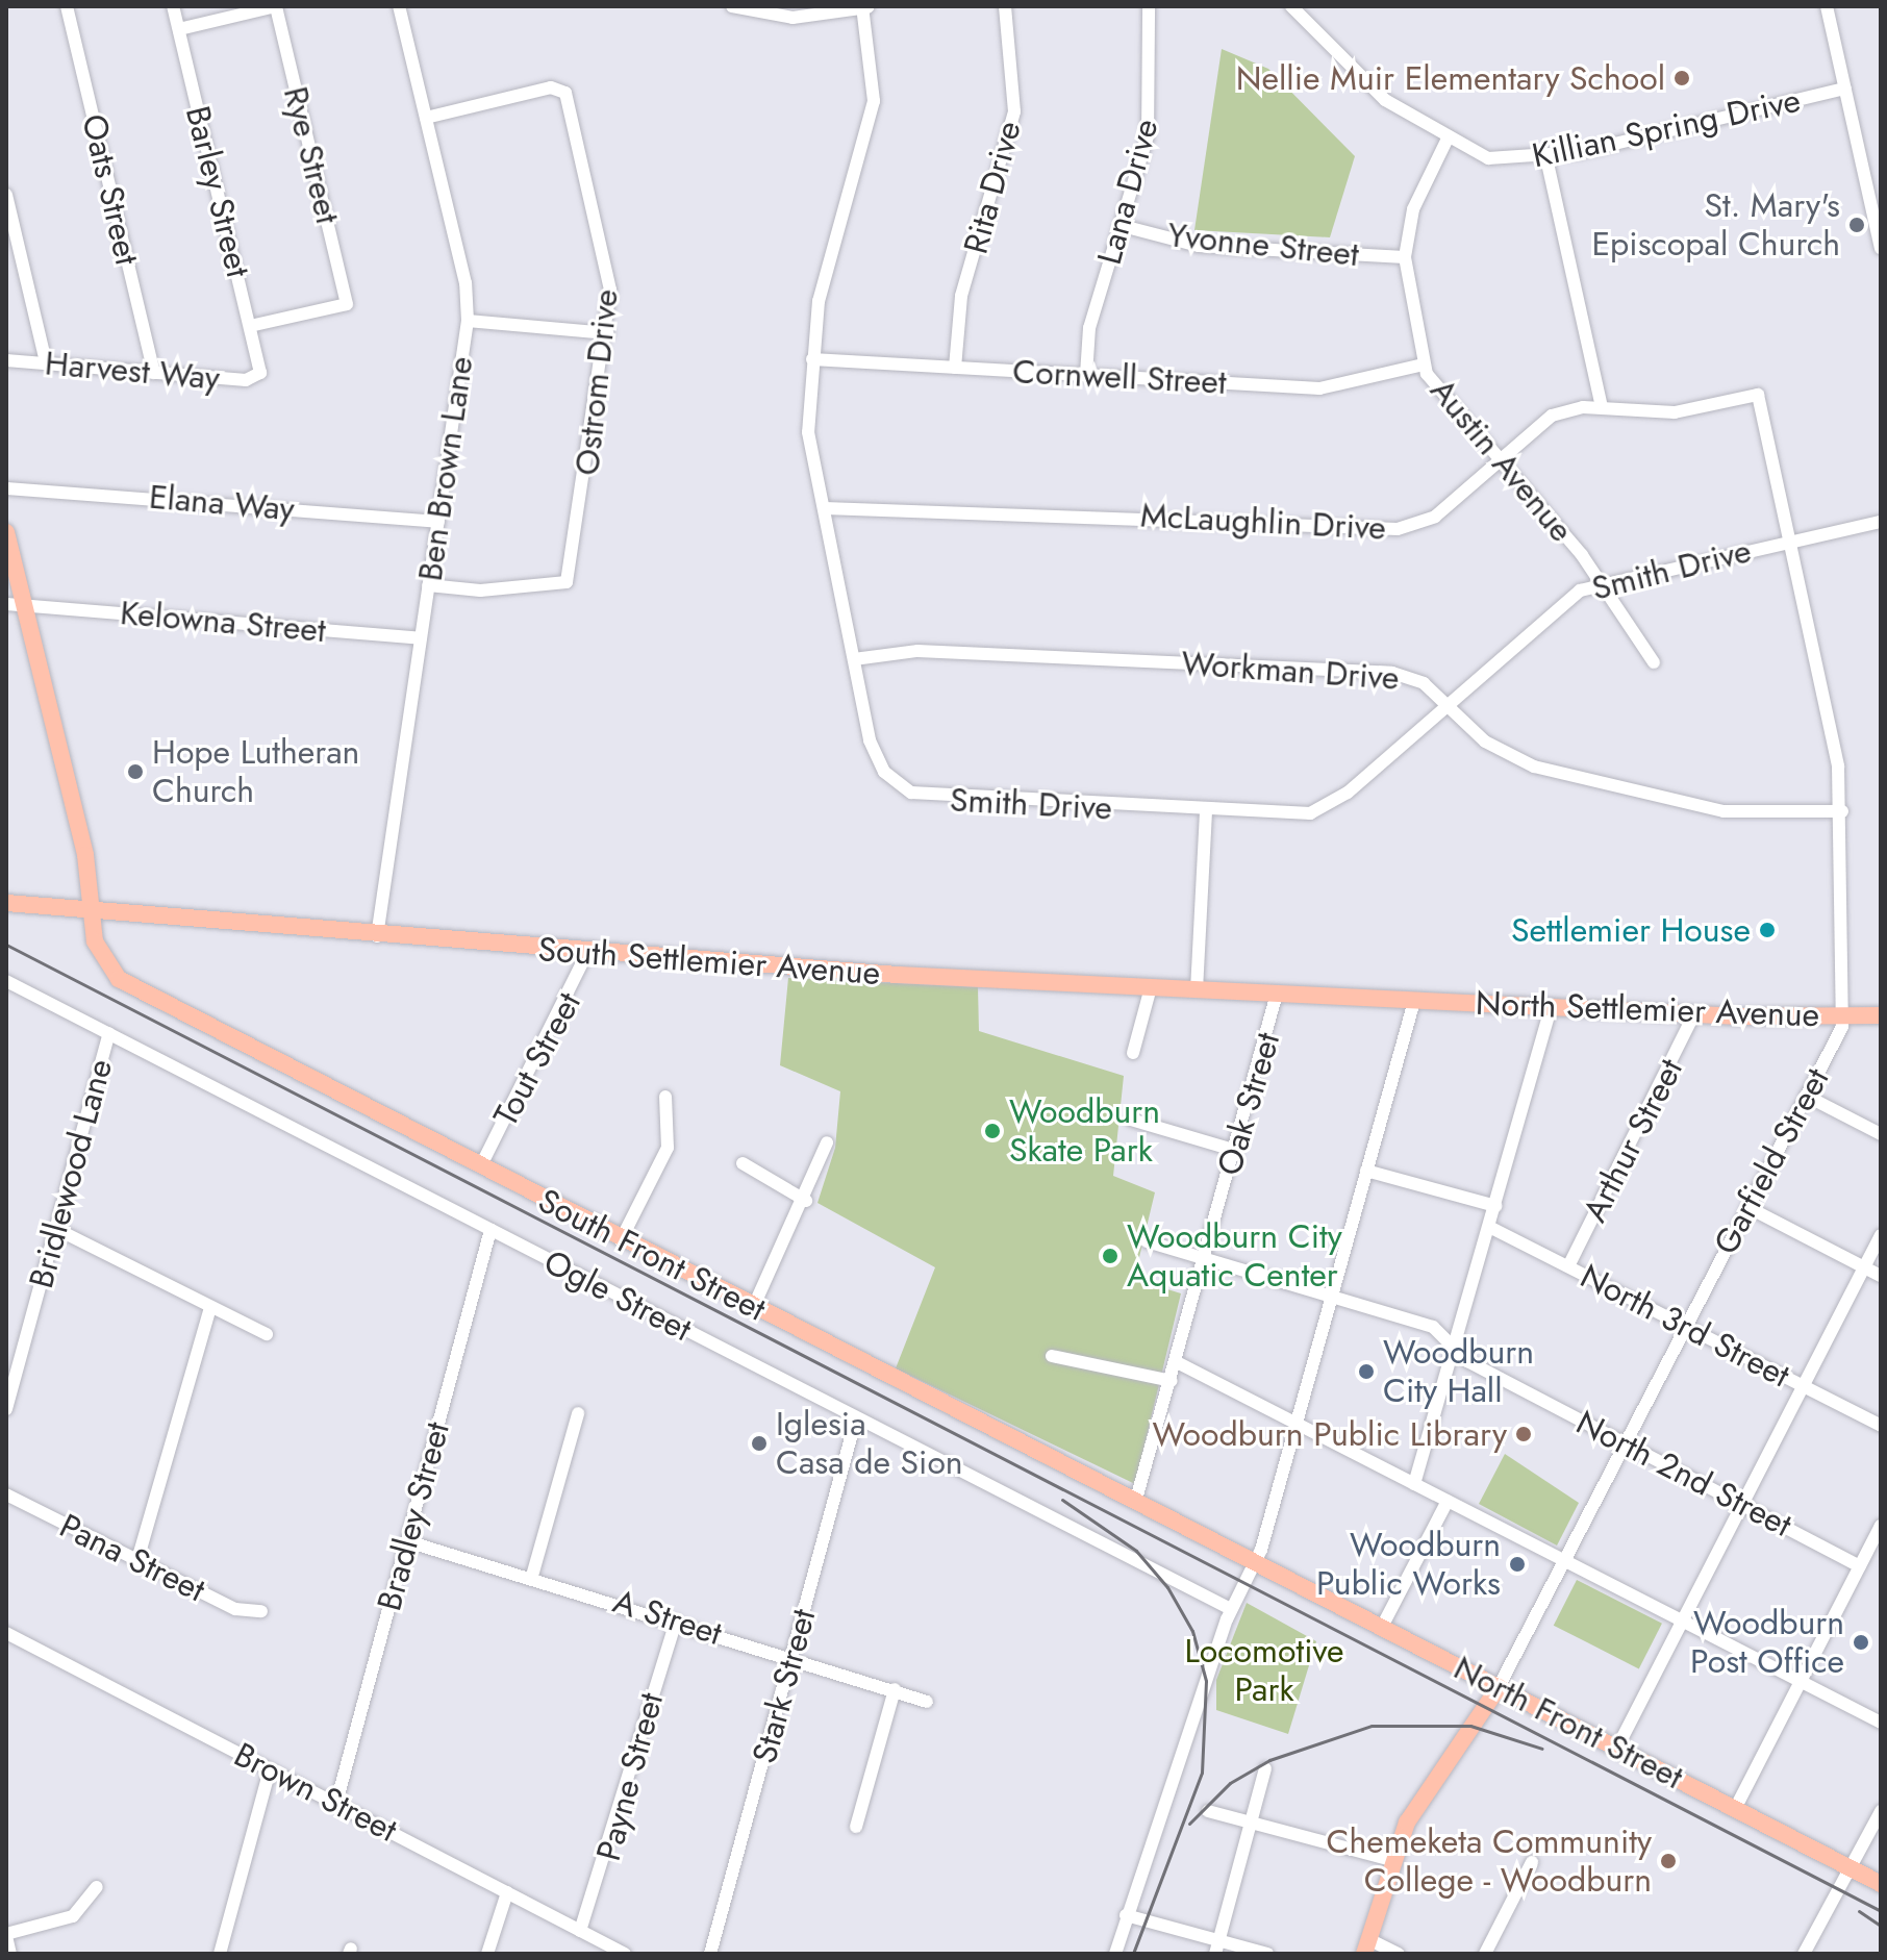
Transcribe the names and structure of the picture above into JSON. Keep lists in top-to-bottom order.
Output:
{
  "streets": {
    "main road": [
      "South Settlemier Avenue",
      "North Settlemier Avenue",
      "South Front Street",
      "North Front Street"
    ],
    "street": [
      "Killian Spring Drive",
      "Rye Street",
      "Rita Drive",
      "Oats Street",
      "Barley Street",
      "Lana Drive",
      "Yvonne Street",
      "Harvest Way",
      "Cornwell Street",
      "Ostrom Drive",
      "Austin Avenue",
      "Ben Brown Lane",
      "Elana Way",
      "McLaughlin Drive",
      "Smith Drive",
      "Kelowna Street",
      "Workman Drive",
      "Tout Street",
      "Oak Street",
      "Arthur Street",
      "Garfield Street",
      "Bridlewood Lane",
      "Ogle Street",
      "North 3rd Street",
      "North 2nd Street",
      "Bradley Street",
      "Pana Street",
      "A Street",
      "Stark Street",
      "Payne Street",
      "Brown Street"
    ]
  },
  "crossings": [
    ["Killian Spring Drive", "Austin Avenue"],
    ["Rye Street", "Barley Street"],
    ["Rita Drive", "Cornwell Street"],
    ["Oats Street", "Harvest Way"],
    ["Barley Street", "Harvest Way"],
    ["Lana Drive", "Yvonne Street"],
    ["Lana Drive", "Cornwell Street"],
    ["Yvonne Street", "Austin Avenue"],
    ["Cornwell Street", "Austin Avenue"],
    ["Cornwell Street", "Smith Drive"],
    ["Ostrom Drive", "Ben Brown Lane"],
    ["Austin Avenue", "McLaughlin Drive"],
    ["Austin Avenue", "Smith Drive"],
    ["Ben Brown Lane", "Elana Way"],
    ["Ben Brown Lane", "Kelowna Street"],
    ["Ben Brown Lane", "South Settlemier Avenue"],
    ["McLaughlin Drive", "Smith Drive"],
    ["McLaughlin Drive", "Garfield Street"],
    ["Smith Drive", "Workman Drive"],
    ["Smith Drive", "Garfield Street"],
    ["Kelowna Street", "South Front Street"],
    ["Workman Drive", "Garfield Street"],
    ["South Settlemier Avenue", "North Settlemier Avenue"],
    ["South Settlemier Avenue", "Tout Street"],
    ["South Settlemier Avenue", "Oak Street"],
    ["South Settlemier Avenue", "South Front Street"],
    ["North Settlemier Avenue", "Arthur Street"],
    ["North Settlemier Avenue", "Garfield Street"],
    ["Tout Street", "South Front Street"],
    ["Oak Street", "South Front Street"],
    ["Oak Street", "North 2nd Street"],
    ["Arthur Street", "North 3rd Street"],
    ["Garfield Street", "North 3rd Street"],
    ["Garfield Street", "North 2nd Street"],
    ["Garfield Street", "North Front Street"],
    ["Bridlewood Lane", "Ogle Street"],
    ["South Front Street", "North Front Street"],
    ["Ogle Street", "Bradley Street"],
    ["Ogle Street", "Stark Street"],
    ["Bradley Street", "A Street"],
    ["Bradley Street", "Brown Street"],
    ["A Street", "Stark Street"],
    ["A Street", "Payne Street"],
    ["Payne Street", "Brown Street"]
  ],
  "parks": ["Locomotive Park"],
  "places": [
    "Nellie Muir Elementary School",
    "St. Mary's Episcopal Church",
    "Hope Lutheran Church",
    "Settlemier House",
    "Woodburn Skate Park",
    "Woodburn City Aquatic Center",
    "Woodburn City Hall",
    "Woodburn Public Library",
    "Iglesia Casa de Sion",
    "Woodburn Public Works",
    "Woodburn Post Office",
    "Chemeketa Community College - Woodburn"
  ]
}
